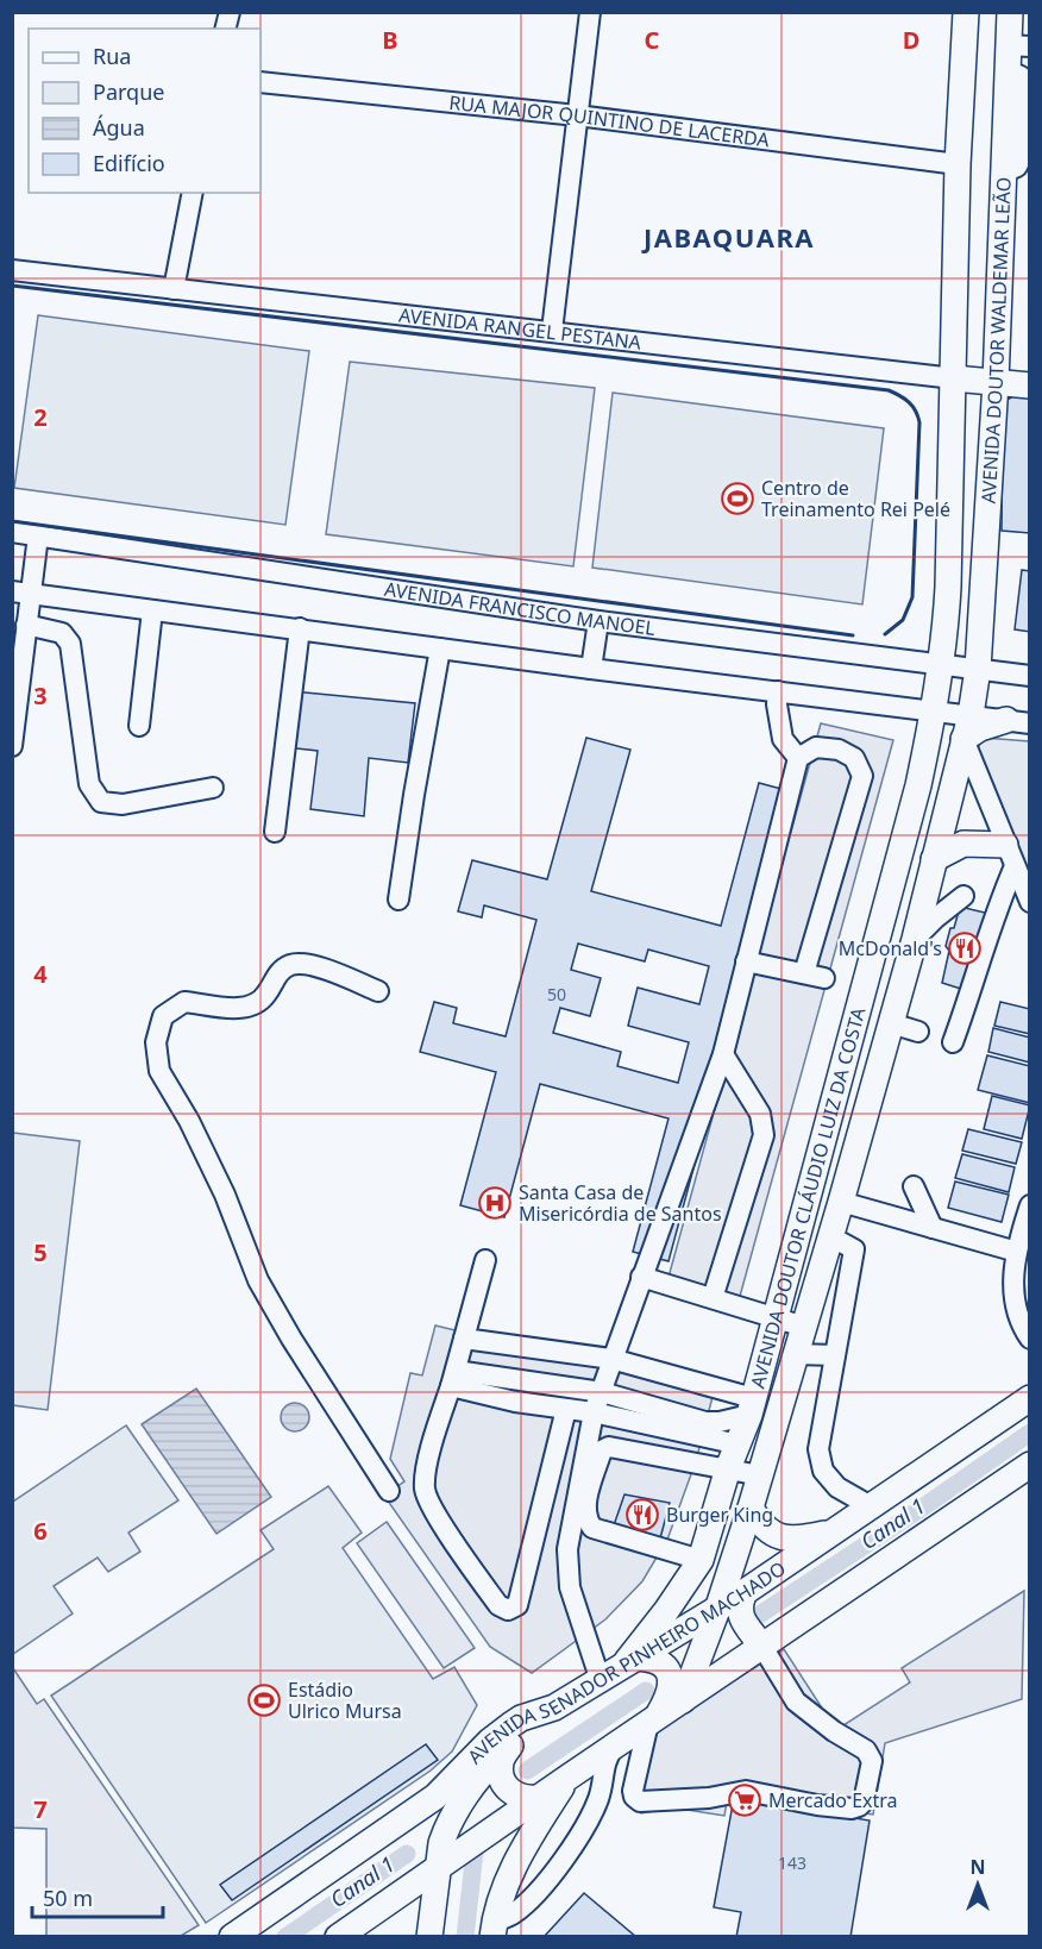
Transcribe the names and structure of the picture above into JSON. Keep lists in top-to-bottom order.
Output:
{
  "streets": {
    "main road": [
      "AVENIDA RANGEL PESTANA",
      "AVENIDA DOUTOR WALDEMAR LEÃO",
      "AVENIDA DOUTOR CLÁUDIO LUIZ DA COSTA",
      "AVENIDA SENADOR PINHEIRO MACHADO"
    ],
    "street": ["RUA MAJOR QUINTINO DE LACERDA", "AVENIDA FRANCISCO MANOEL"]
  },
  "crossings": [
    ["RUA MAJOR QUINTINO DE LACERDA", "AVENIDA DOUTOR WALDEMAR LEÃO"],
    ["AVENIDA RANGEL PESTANA", "AVENIDA DOUTOR WALDEMAR LEÃO"],
    ["AVENIDA DOUTOR WALDEMAR LEÃO", "AVENIDA FRANCISCO MANOEL"],
    ["AVENIDA DOUTOR WALDEMAR LEÃO", "AVENIDA DOUTOR CLÁUDIO LUIZ DA COSTA"],
    ["AVENIDA DOUTOR CLÁUDIO LUIZ DA COSTA", "AVENIDA SENADOR PINHEIRO MACHADO"]
  ],
  "districts": ["JABAQUARA"],
  "water": ["Canal 1"],
  "places": {
    "sports": ["Centro de Treinamento Rei Pelé", "Estádio Ulrico Mursa"],
    "restaurant": ["McDonald's", "Burger King"],
    "hospital": ["Santa Casa de Misericórdia de Santos"],
    "supermarket": ["Mercado Extra"]
  },
  "house_numbers": ["50", "143"],
  "legend": [
    "Rua",
    "Parque",
    "Água",
    "Edifício"
  ],
  "scale_bar": "50 m",
  "north": "top",
  "grid": {
    "columns": ["B", "C", "D"],
    "rows": [
      "2",
      "3",
      "4",
      "5",
      "6",
      "7"
    ]
  }
}
